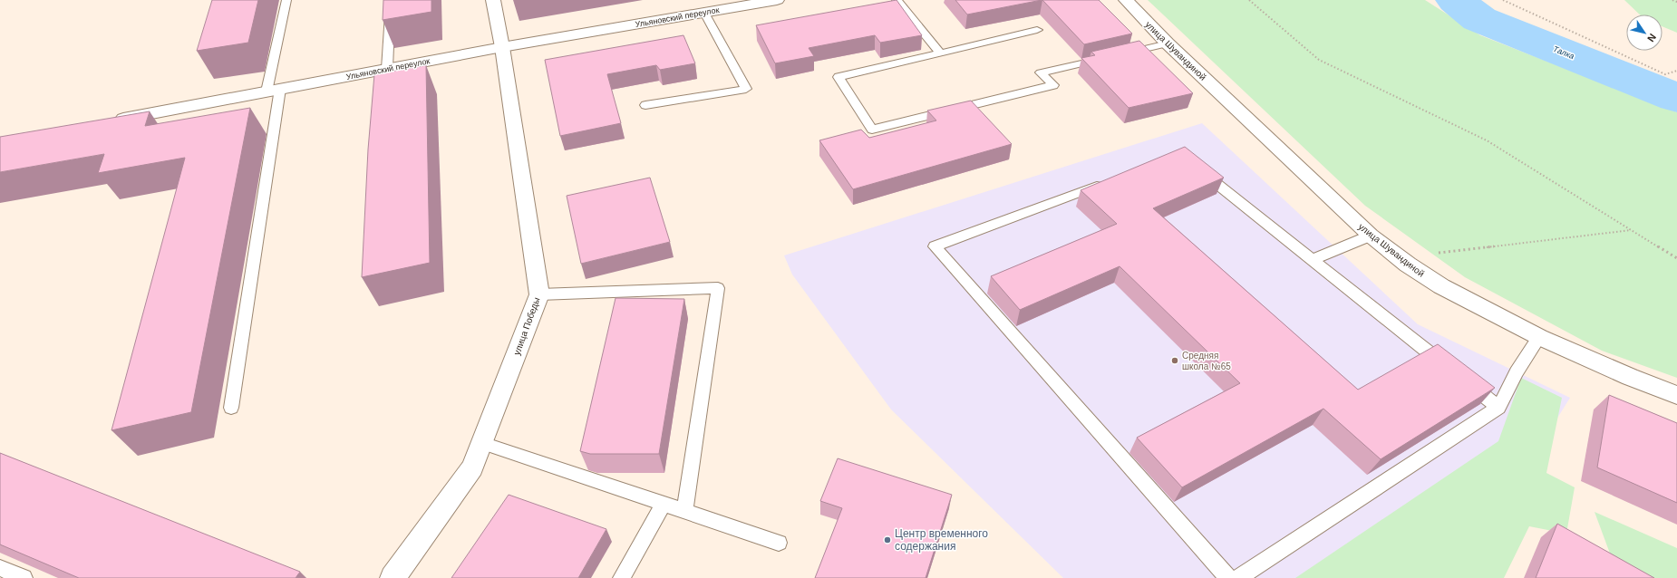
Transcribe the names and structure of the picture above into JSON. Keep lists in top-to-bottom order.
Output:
{
  "streets": {
    "street": ["Ульяновский переулок", "улица Шувандиной", "улица Победы"]
  },
  "crossings": [
    ["Ульяновский переулок", "улица Победы"]
  ],
  "water": ["Талка"],
  "places": ["Средняя школа №65", "Центр временного содержания"],
  "north": "bottom right"
}
